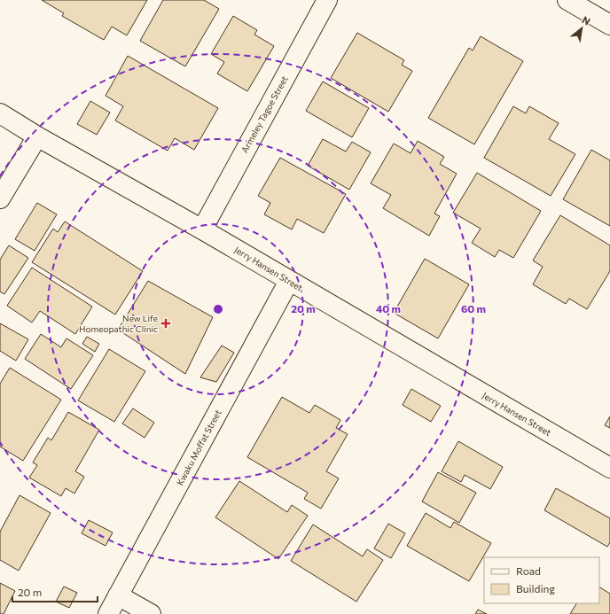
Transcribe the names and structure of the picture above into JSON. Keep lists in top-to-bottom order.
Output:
{
  "streets": {
    "street": ["Armeley Tagoe Street", "Jerry Hansen Street", "Kwaku Moffat Street"]
  },
  "crossings": [
    ["Armeley Tagoe Street", "Jerry Hansen Street"],
    ["Jerry Hansen Street", "Kwaku Moffat Street"]
  ],
  "places": {
    "health": ["New Life Homeopathic Clinic"]
  },
  "legend": ["Road", "Building"],
  "scale_bar": "20 m",
  "north": "top right",
  "rings": ["20 m", "40 m", "60 m"]
}
